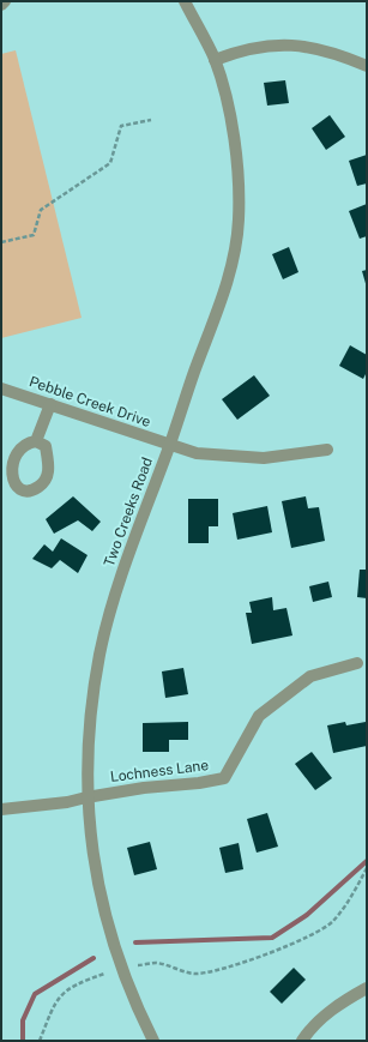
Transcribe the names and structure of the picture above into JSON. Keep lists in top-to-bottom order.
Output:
{
  "streets": {
    "street": ["Pebble Creek Drive", "Two Creeks Road", "Lochness Lane"]
  },
  "crossings": [
    ["Pebble Creek Drive", "Two Creeks Road"],
    ["Two Creeks Road", "Lochness Lane"]
  ]
}
